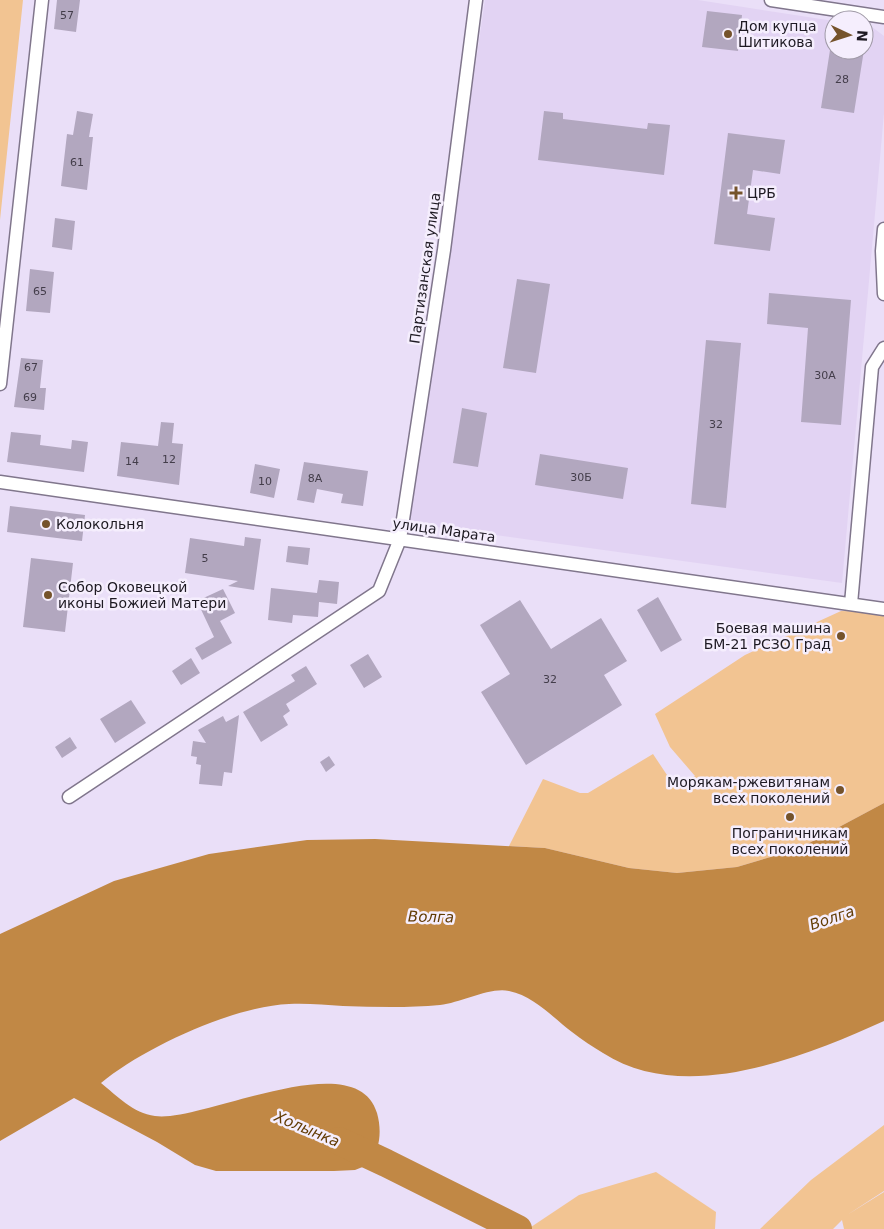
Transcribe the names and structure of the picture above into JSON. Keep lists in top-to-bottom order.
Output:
{
  "streets": {
    "street": ["Партизанская улица", "улица Марата"]
  },
  "crossings": [
    ["Партизанская улица", "улица Марата"]
  ],
  "water": ["Волга", "Холынка"],
  "places": {
    "other": [
      "Дом купца Шитикова",
      "Колокольня",
      "Собор Оковецкой иконы Божией Матери",
      "Боевая машина БМ-21 РСЗО Град",
      "Морякам-ржевитянам всех поколений",
      "Пограничникам всех поколений"
    ],
    "health": ["ЦРБ"]
  },
  "house_numbers": [
    "57",
    "28",
    "61",
    "65",
    "67",
    "30А",
    "69",
    "32",
    "12",
    "14",
    "30Б",
    "8А",
    "10",
    "5",
    "32"
  ],
  "north": "right"
}
